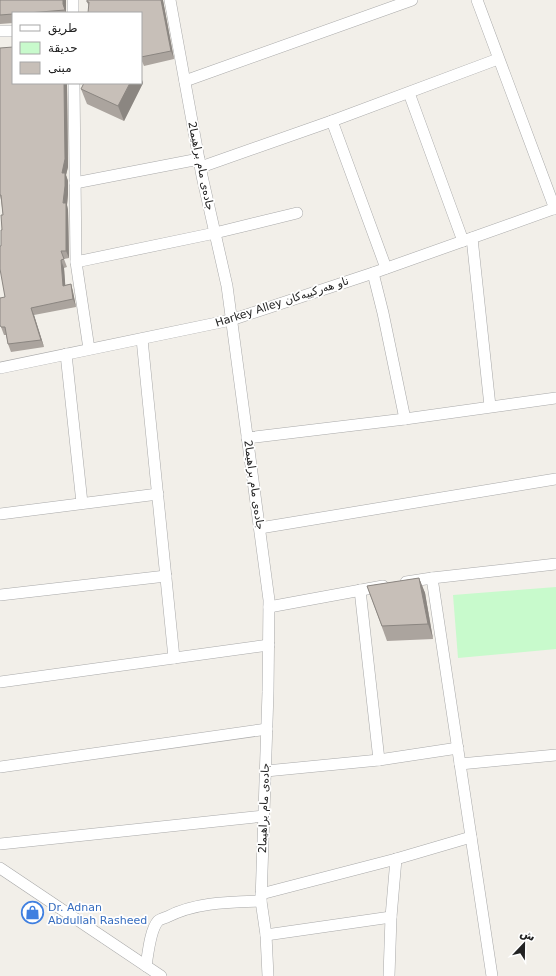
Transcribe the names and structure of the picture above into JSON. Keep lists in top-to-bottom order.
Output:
{
  "streets": {
    "street": ["جادەی مام براهیما2", "Harkey Alley ناو هەركييەكان"]
  },
  "crossings": [
    ["جادەی مام براهیما2", "Harkey Alley ناو هەركييەكان"]
  ],
  "places": {
    "shop": ["Dr. Adnan Abdullah Rasheed"]
  },
  "legend": ["طريق", "حديقة", "مبنى"],
  "north": "top"
}
